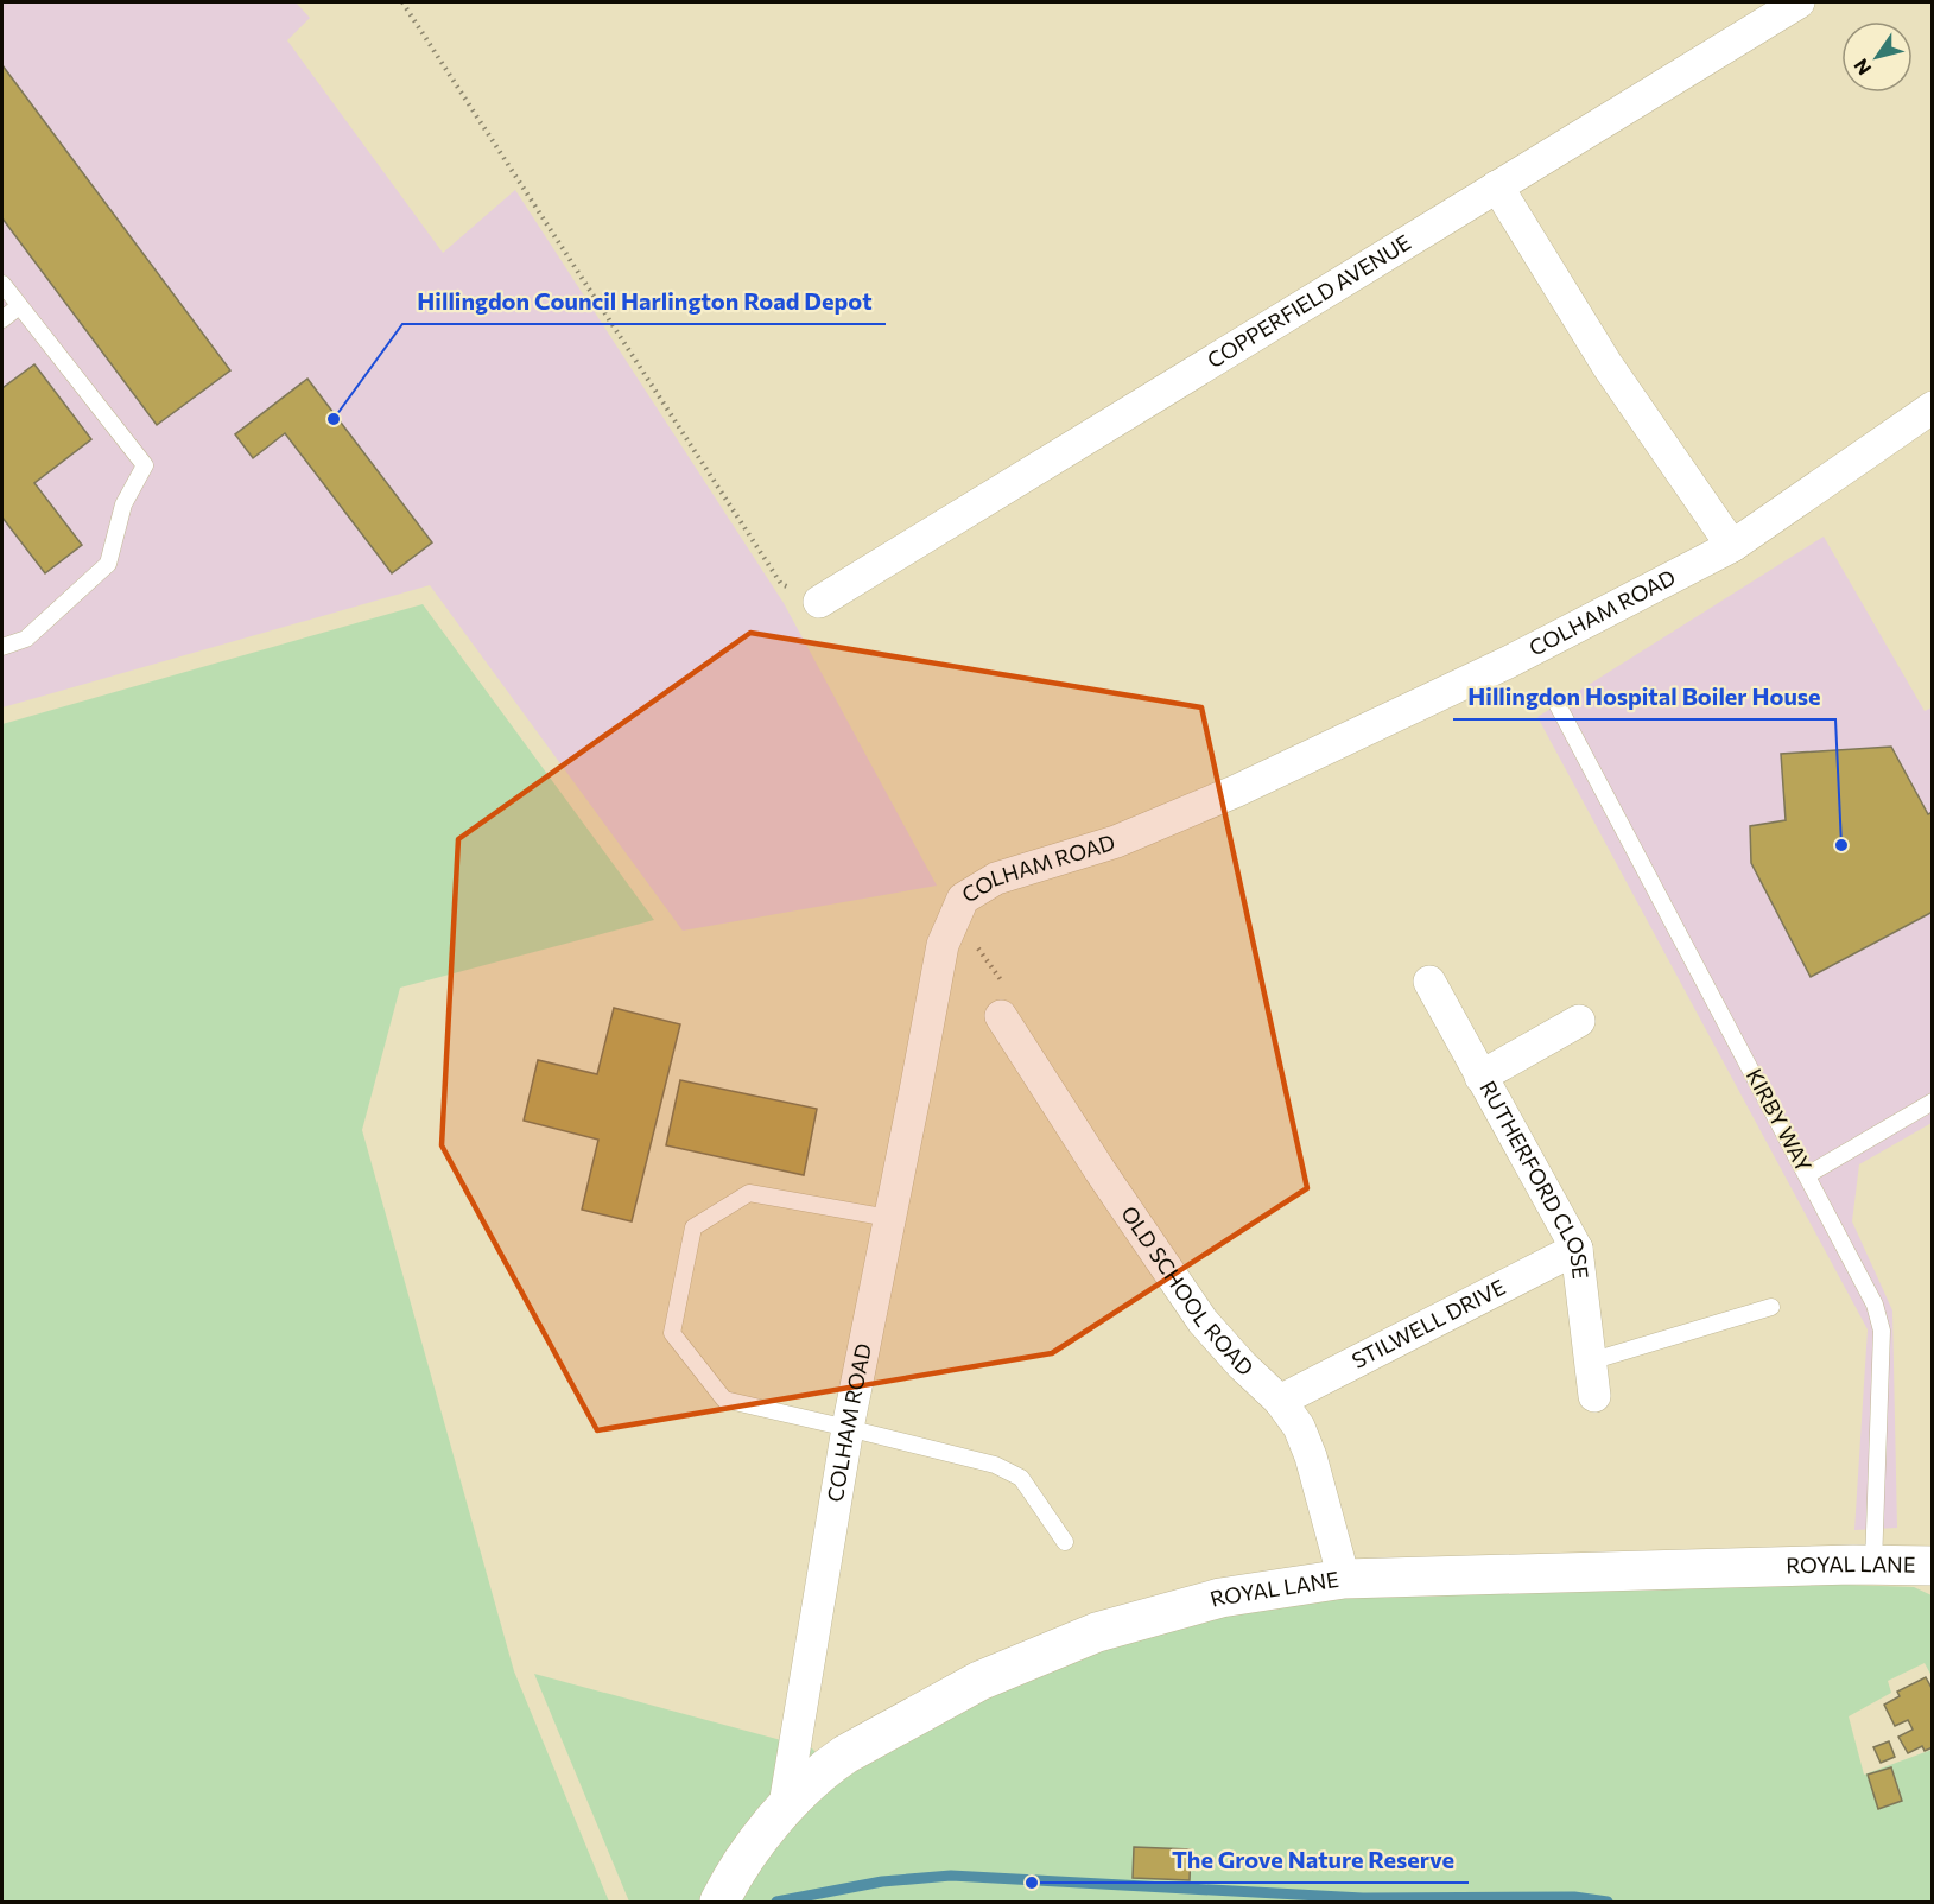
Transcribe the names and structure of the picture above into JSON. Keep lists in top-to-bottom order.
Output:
{
  "streets": {
    "street": [
      "COPPERFIELD AVENUE",
      "COLHAM ROAD",
      "RUTHERFORD CLOSE",
      "OLD SCHOOL ROAD",
      "STILWELL DRIVE",
      "ROYAL LANE"
    ],
    "lane": ["KIRBY WAY"]
  },
  "crossings": [
    ["COLHAM ROAD", "ROYAL LANE"],
    ["KIRBY WAY", "ROYAL LANE"],
    ["RUTHERFORD CLOSE", "STILWELL DRIVE"],
    ["OLD SCHOOL ROAD", "STILWELL DRIVE"],
    ["OLD SCHOOL ROAD", "ROYAL LANE"]
  ],
  "places": ["Hillingdon Council Harlington Road Depot", "Hillingdon Hospital Boiler House", "The Grove Nature Reserve"],
  "north": "bottom left"
}
